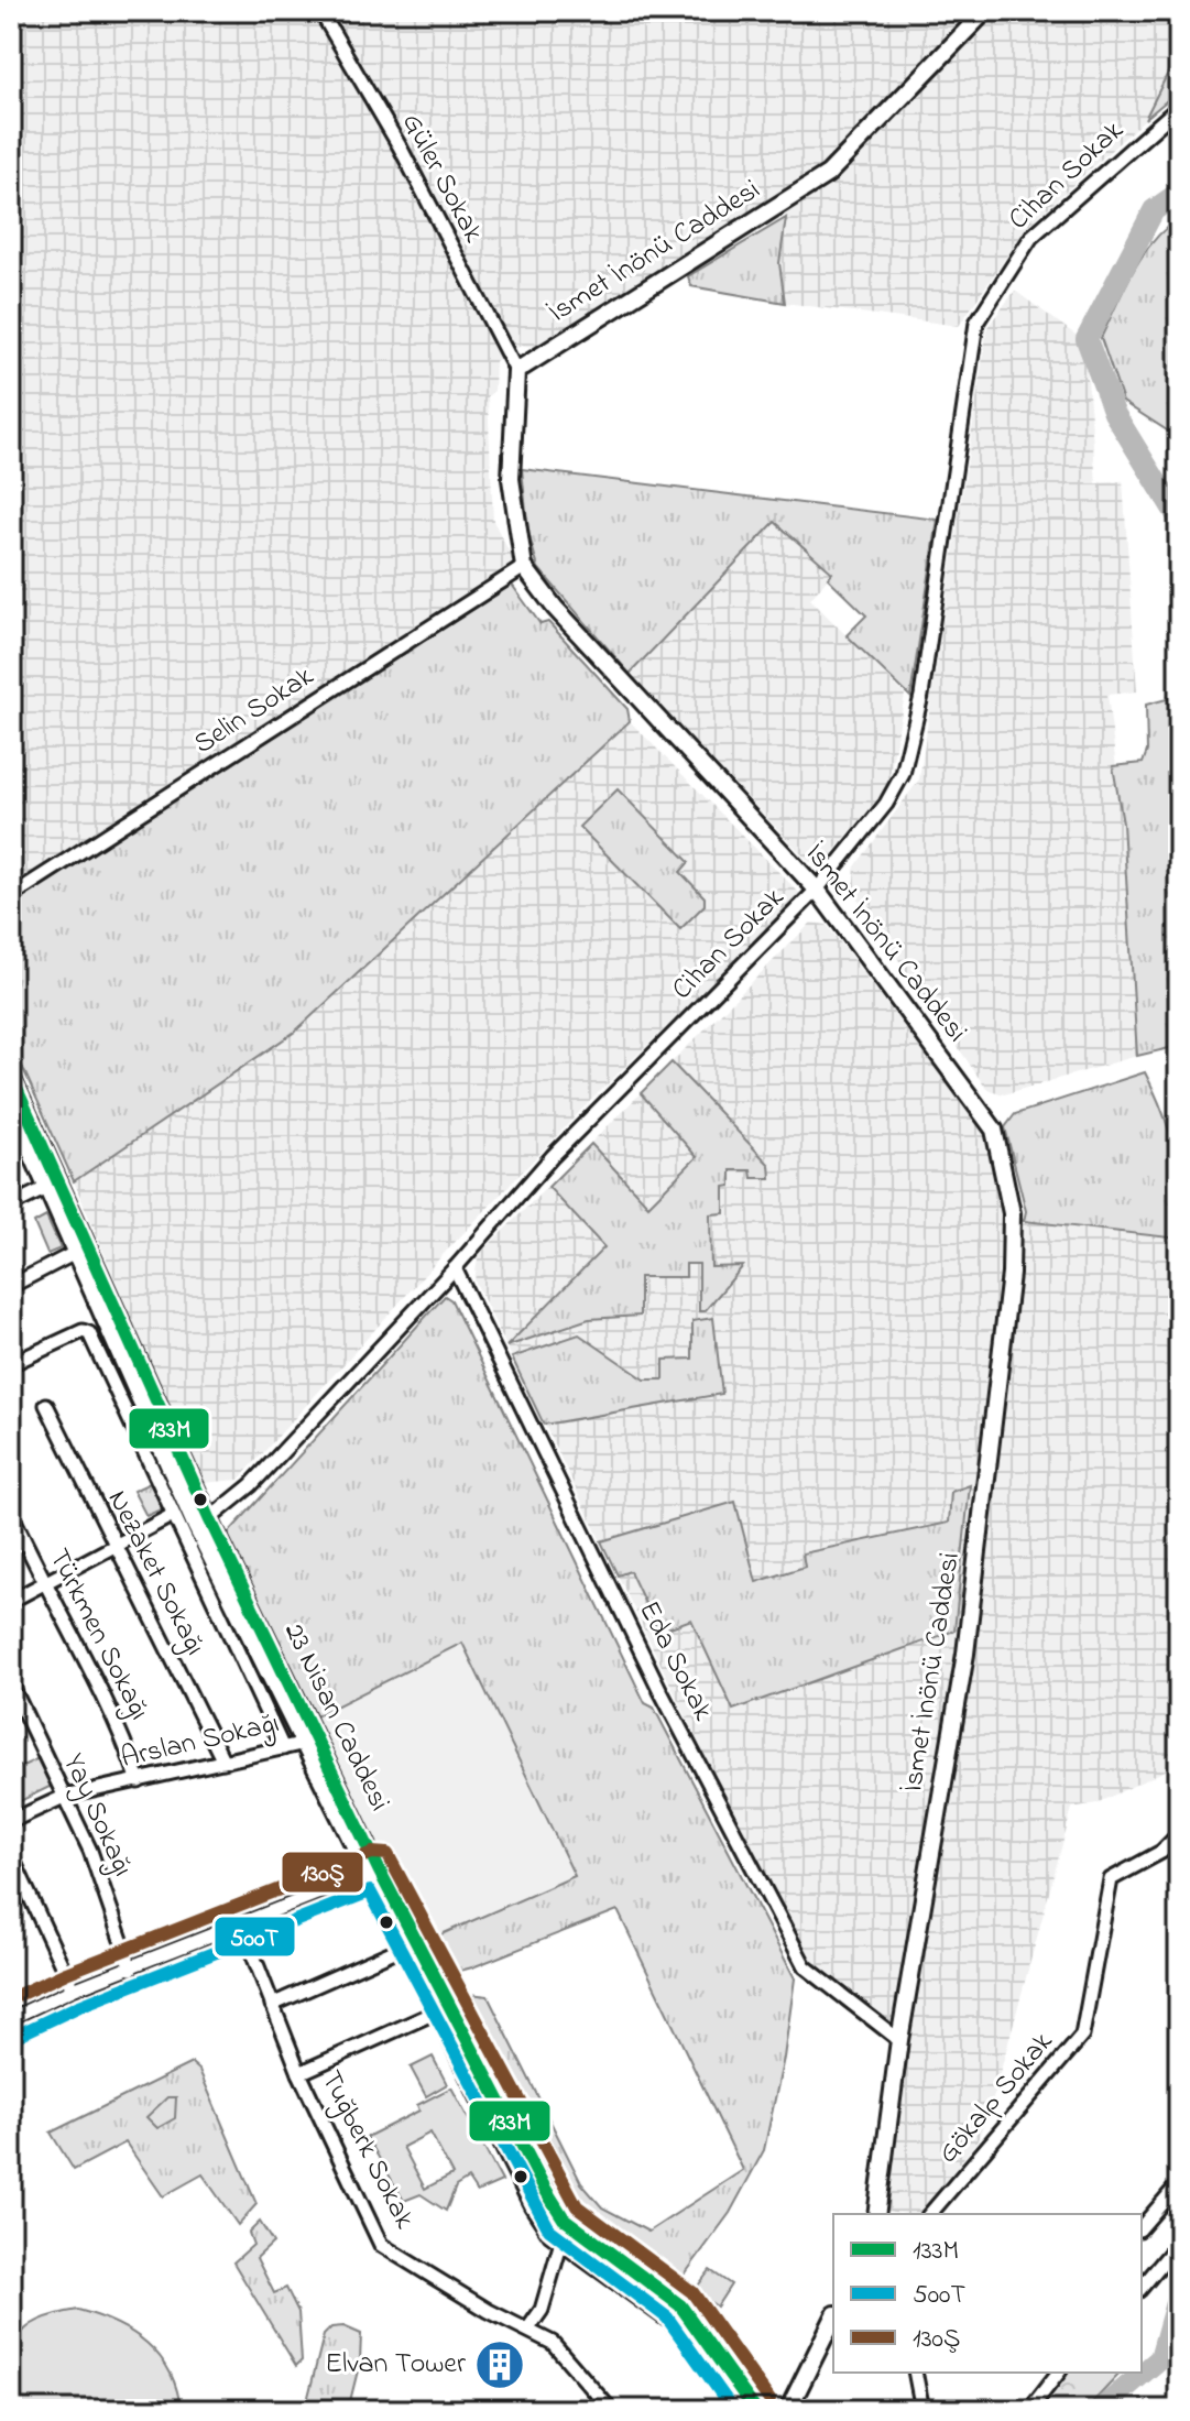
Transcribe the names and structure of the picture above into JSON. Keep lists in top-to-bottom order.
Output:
{
  "streets": {
    "street": [
      "Cihan Sokak",
      "Güler Sokak",
      "İsmet İnönü Caddesi",
      "Selin Sokak",
      "Nezaket Sokağı",
      "Türkmen Sokağı",
      "Eda Sokak",
      "23 Nisan Caddesi",
      "Arslan Sokağı",
      "Yay Sokağı",
      "Gökalp Sokak",
      "Tuğberk Sokak"
    ]
  },
  "crossings": [
    ["Cihan Sokak", "İsmet İnönü Caddesi"],
    ["Cihan Sokak", "Eda Sokak"],
    ["Cihan Sokak", "23 Nisan Caddesi"],
    ["Güler Sokak", "İsmet İnönü Caddesi"],
    ["İsmet İnönü Caddesi", "Selin Sokak"],
    ["İsmet İnönü Caddesi", "Eda Sokak"],
    ["Nezaket Sokağı", "Arslan Sokağı"],
    ["Türkmen Sokağı", "Arslan Sokağı"],
    ["23 Nisan Caddesi", "Arslan Sokağı"],
    ["Arslan Sokağı", "Yay Sokağı"]
  ],
  "places": {
    "building": ["Elvan Tower"]
  },
  "lines": ["transit line 133M", "transit line 130Ş", "transit line 500T"],
  "legend": ["133M", "500T", "130Ş"]
}
